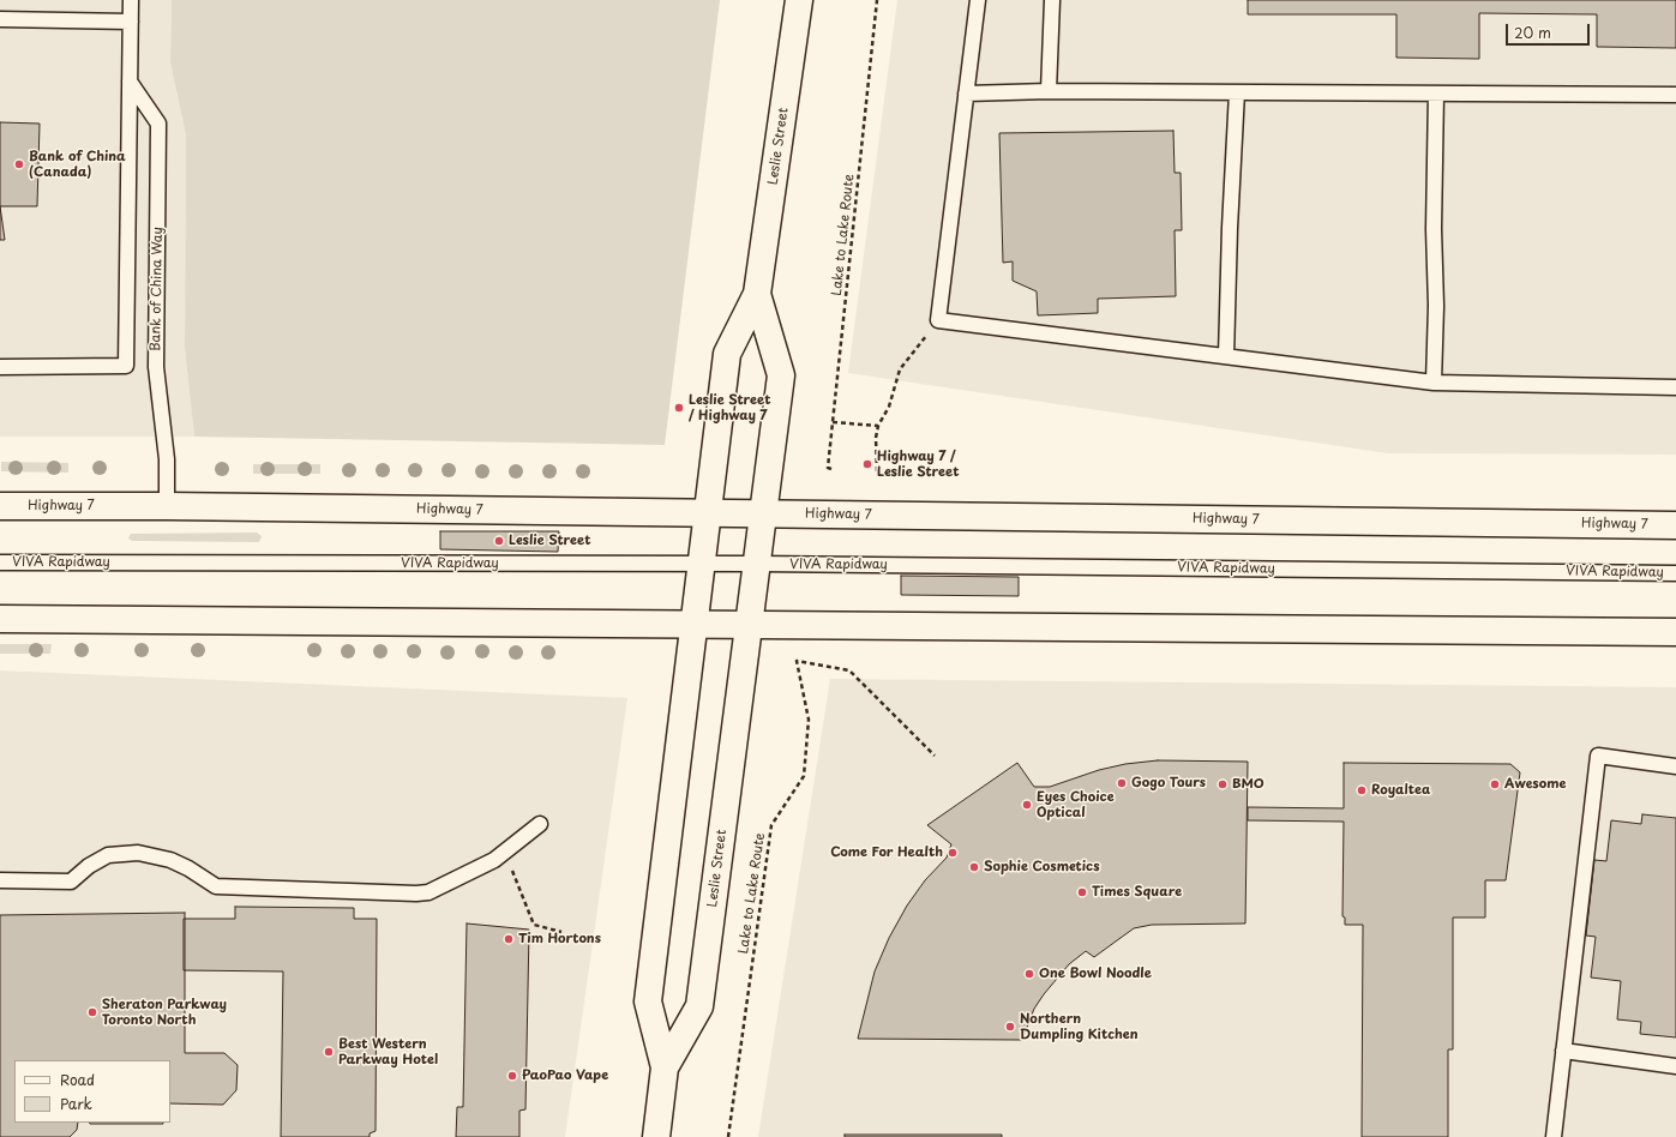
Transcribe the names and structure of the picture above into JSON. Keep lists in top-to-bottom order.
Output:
{
  "streets": {
    "main road": ["Leslie Street", "Highway 7"],
    "lane": ["Bank of China Way", "VIVA Rapidway"],
    "path": ["Lake to Lake Route"]
  },
  "crossings": [
    ["Leslie Street", "Highway 7"],
    ["Leslie Street", "VIVA Rapidway"],
    ["Bank of China Way", "Highway 7"]
  ],
  "places": [
    "Bank of China (Canada)",
    "Leslie Street / Highway 7",
    "Highway 7 / Leslie Street",
    "Leslie Street",
    "Gogo Tours",
    "BMO",
    "Awesome",
    "Royaltea",
    "Eyes Choice Optical",
    "Come For Health",
    "Sophie Cosmetics",
    "Times Square",
    "Tim Hortons",
    "One Bowl Noodle",
    "Sheraton Parkway Toronto North",
    "Northern Dumpling Kitchen",
    "Best Western Parkway Hotel",
    "PaoPao Vape"
  ],
  "legend": ["Road", "Park"],
  "scale_bar": "20 m"
}
